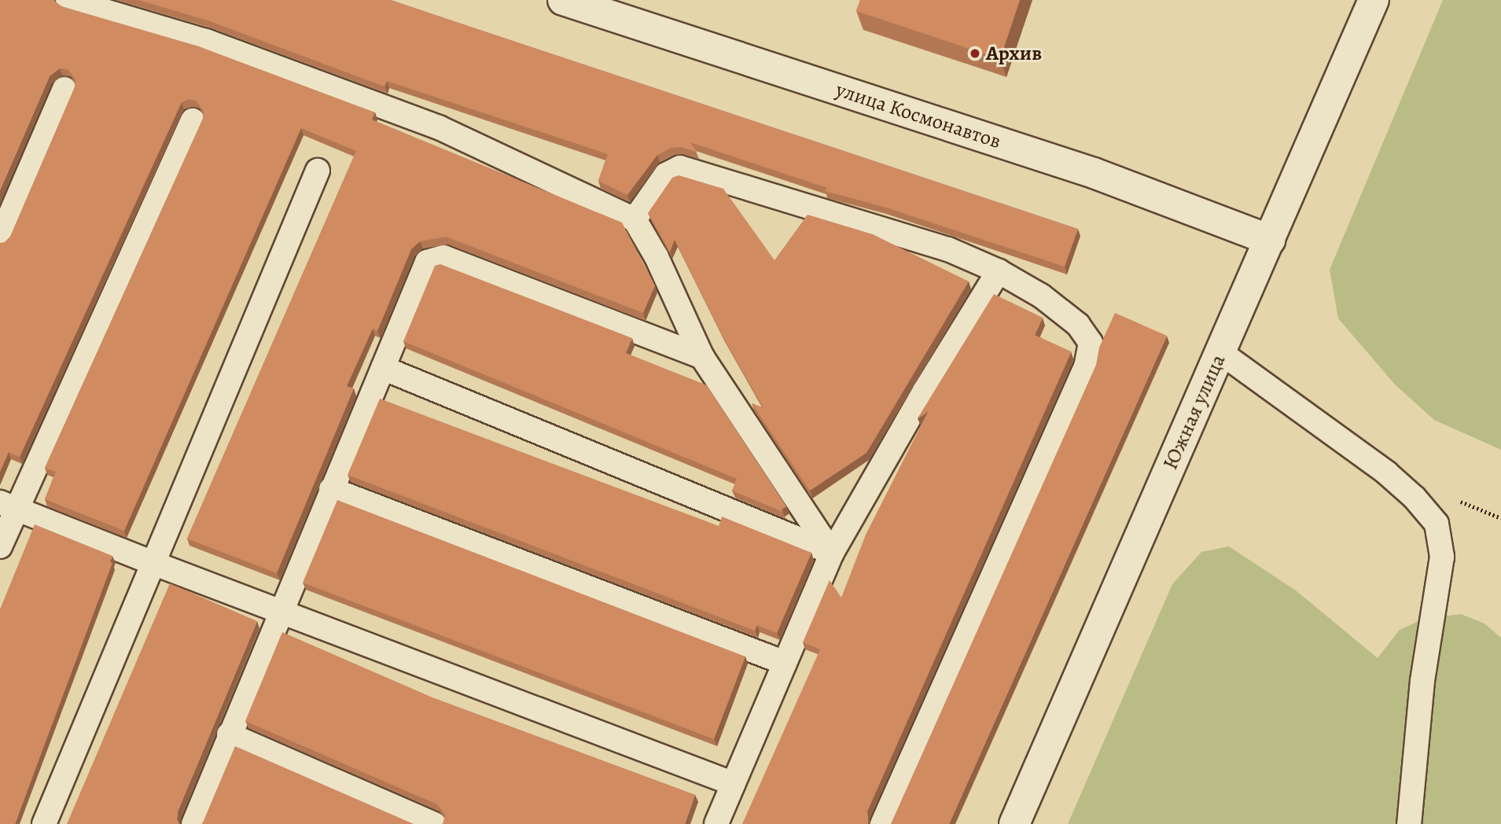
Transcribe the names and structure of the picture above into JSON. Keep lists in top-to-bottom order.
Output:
{
  "streets": {
    "main road": ["улица Космонавтов", "Южная улица"]
  },
  "crossings": [
    ["улица Космонавтов", "Южная улица"]
  ],
  "places": ["Архив"]
}
